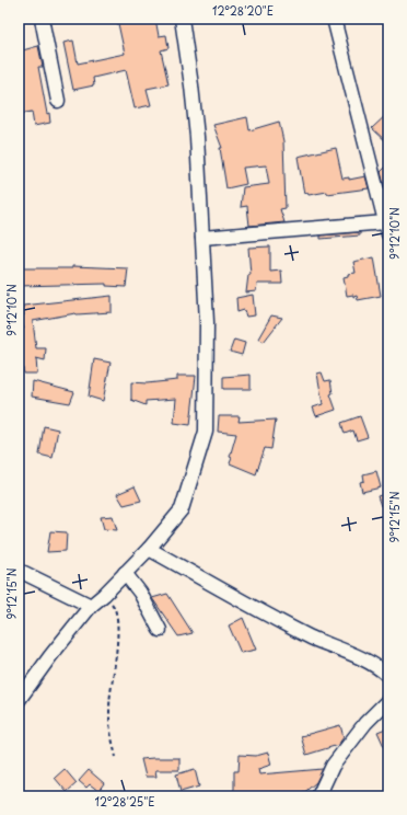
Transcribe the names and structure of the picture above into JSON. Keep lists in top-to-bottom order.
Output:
{
  "coordinates": [
    "12°28'20\"E",
    "9°12'10\"N",
    "9°12'15\"N",
    "12°28'25\"E"
  ]
}
